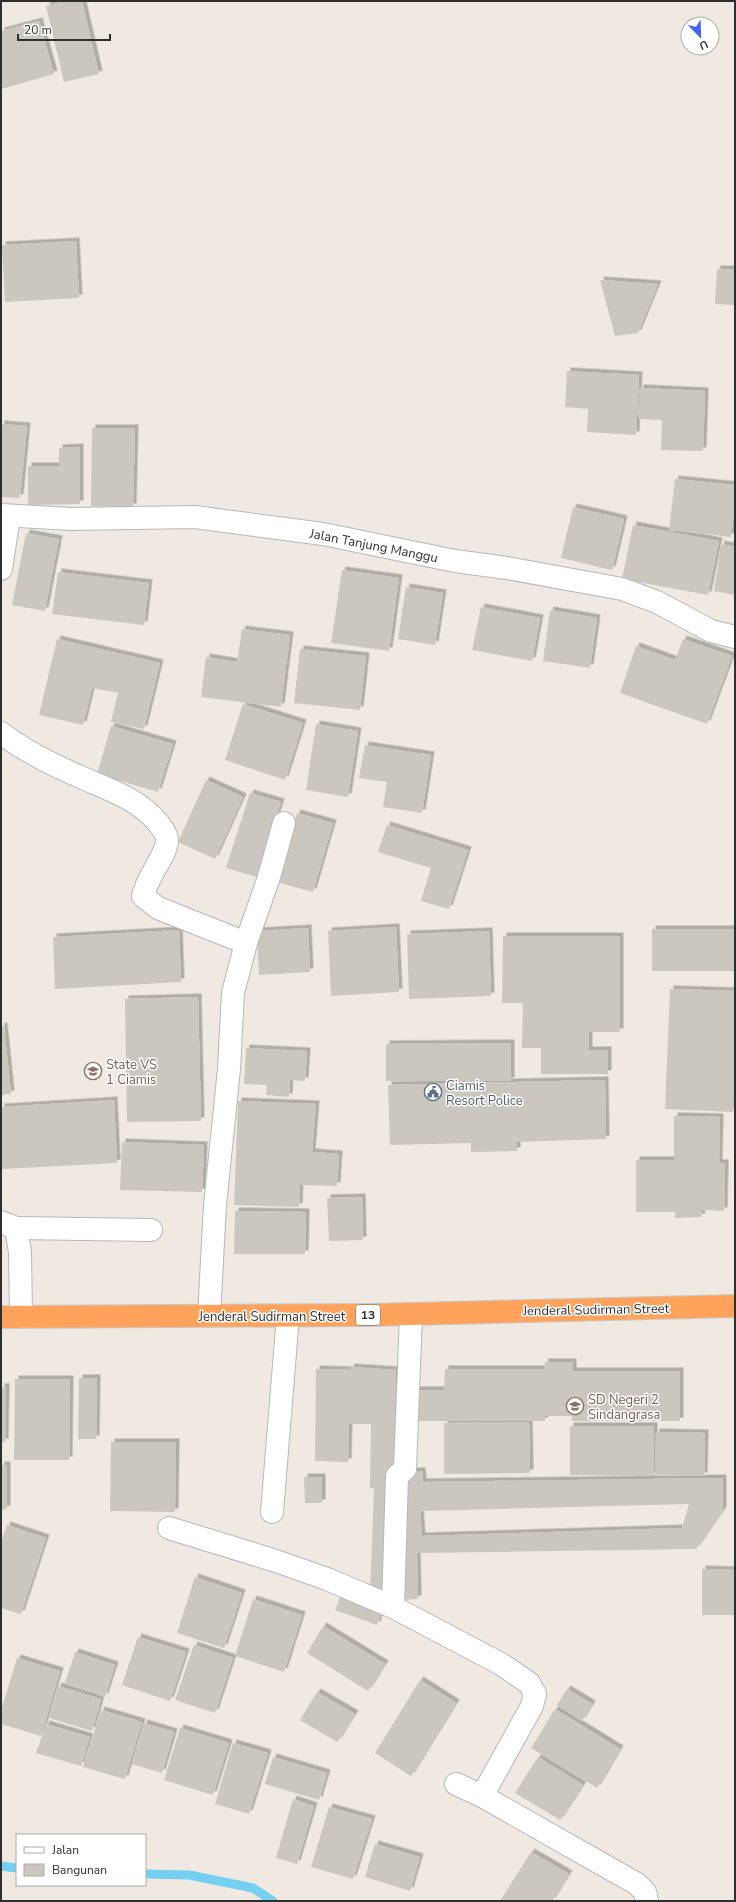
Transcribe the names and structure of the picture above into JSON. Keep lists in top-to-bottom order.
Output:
{
  "streets": {
    "highway": ["Jenderal Sudirman Street", "13"],
    "street": ["Jalan Tanjung Manggu"]
  },
  "places": {
    "school or university": ["State VS 1 Ciamis", "SD Negeri 2 Sindangrasa"],
    "public building": ["Ciamis Resort Police"]
  },
  "legend": ["Jalan", "Bangunan"],
  "scale_bar": "20 m",
  "north": "bottom right"
}
